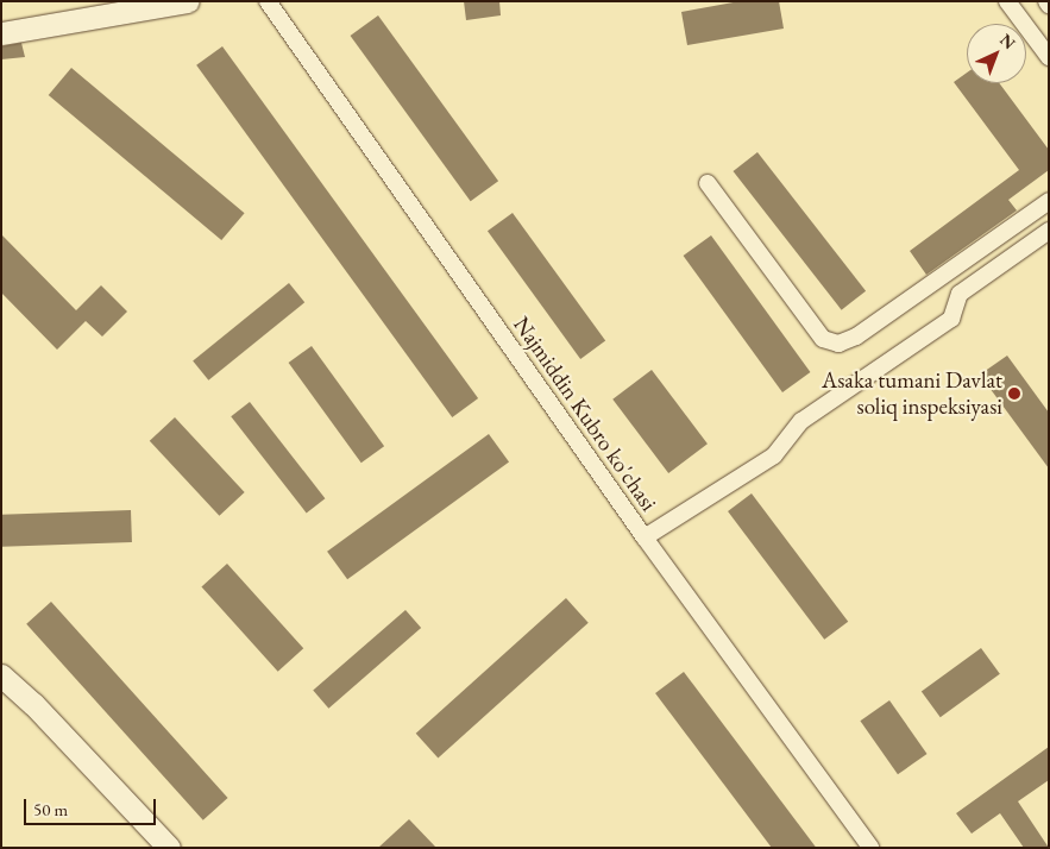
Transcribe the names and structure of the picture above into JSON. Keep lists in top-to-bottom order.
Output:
{
  "streets": {
    "street": ["Najmiddin Kubro ko'chasi"]
  },
  "places": ["Asaka tumani Davlat soliq inspeksiyasi"],
  "scale_bar": "50 m",
  "north": "top right"
}
